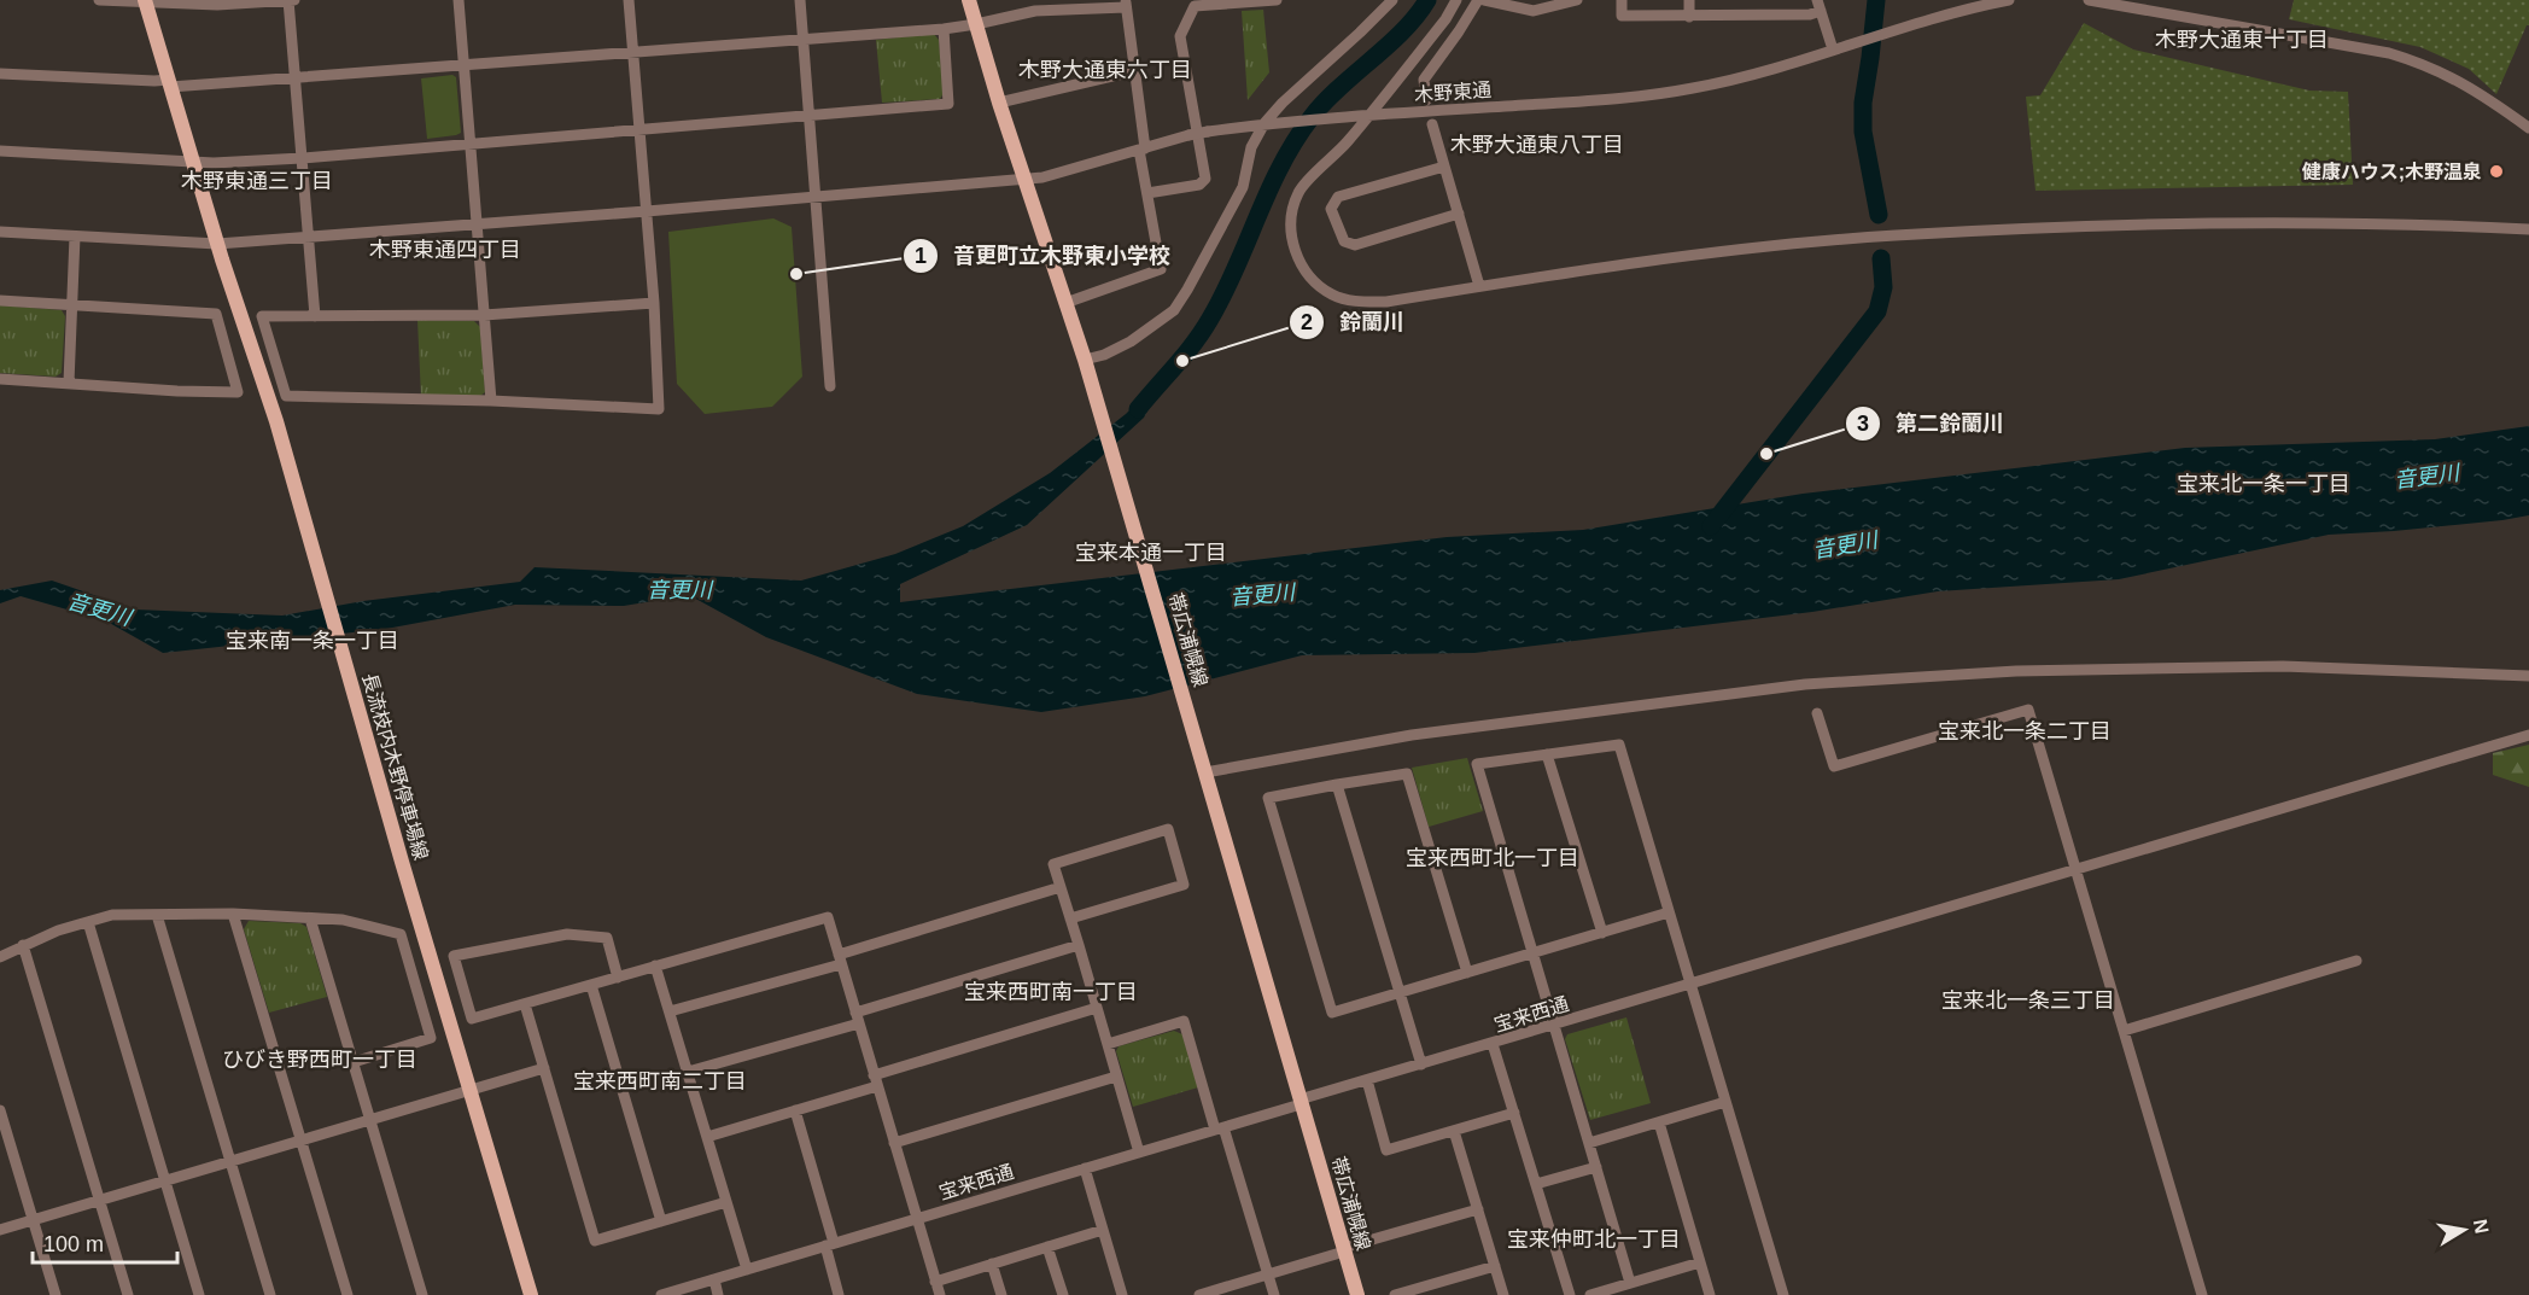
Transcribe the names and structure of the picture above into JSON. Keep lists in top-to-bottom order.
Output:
{
  "streets": {
    "main road": ["帯広浦幌線", "長流枝内木野停車場線"],
    "street": ["木野東通", "宝来西通"]
  },
  "crossings": [
    ["木野東通", "帯広浦幌線"],
    ["木野東通", "長流枝内木野停車場線"],
    ["帯広浦幌線", "宝来西通"]
  ],
  "districts": [
    "木野大通東十丁目",
    "木野大通東六丁目",
    "木野大通東八丁目",
    "木野東通三丁目",
    "木野東通四丁目",
    "宝来北一条一丁目",
    "宝来本通一丁目",
    "宝来南一条一丁目",
    "宝来北一条二丁目",
    "宝来西町北一丁目",
    "宝来西町南一丁目",
    "宝来北一条三丁目",
    "ひびき野西町一丁目",
    "宝来西町南二丁目",
    "宝来仲町北一丁目"
  ],
  "water": ["音更川"],
  "places": [
    "健康ハウス;木野温泉",
    "音更町立木野東小学校",
    "鈴蘭川",
    "第二鈴蘭川"
  ],
  "scale_bar": "100 m",
  "north": "right"
}
